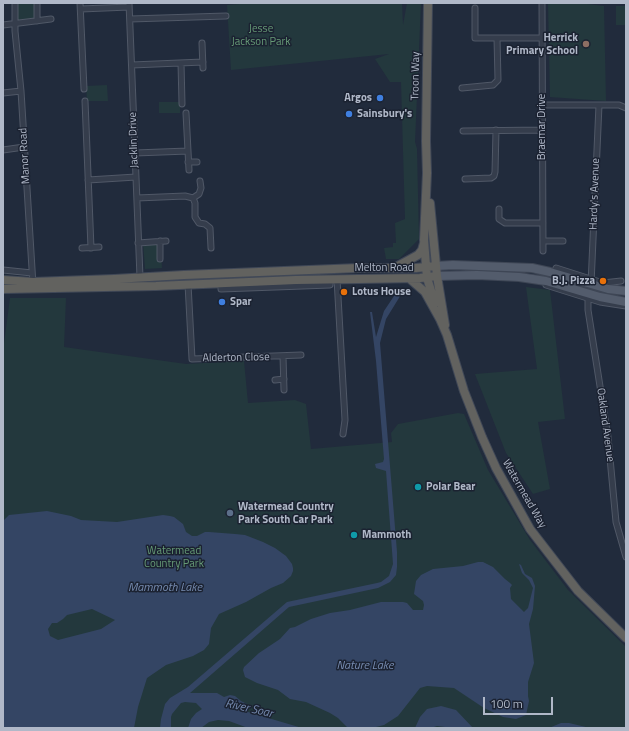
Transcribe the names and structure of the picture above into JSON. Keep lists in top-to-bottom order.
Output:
{
  "streets": {
    "highway": ["Troon Way", "Melton Road", "Watermead Way"],
    "street": [
      "Braemar Drive",
      "Jacklin Drive",
      "Manor Road",
      "Hardy's Avenue",
      "Alderton Close",
      "Oakland Avenue"
    ]
  },
  "crossings": [
    ["Troon Way", "Melton Road"],
    ["Troon Way", "Watermead Way"],
    ["Jacklin Drive", "Melton Road"],
    ["Manor Road", "Melton Road"],
    ["Hardy's Avenue", "Melton Road"],
    ["Melton Road", "Alderton Close"],
    ["Melton Road", "Oakland Avenue"],
    ["Melton Road", "Watermead Way"]
  ],
  "water": ["Mammoth Lake", "Nature Lake", "River Soar"],
  "parks": ["Jesse Jackson Park", "Watermead Country Park"],
  "places": [
    "Herrick Primary School",
    "Argos",
    "Sainsbury's",
    "B.J. Pizza",
    "Lotus House",
    "Spar",
    "Polar Bear",
    "Watermead Country Park South Car Park",
    "Mammoth"
  ],
  "scale_bar": "100 m"
}
